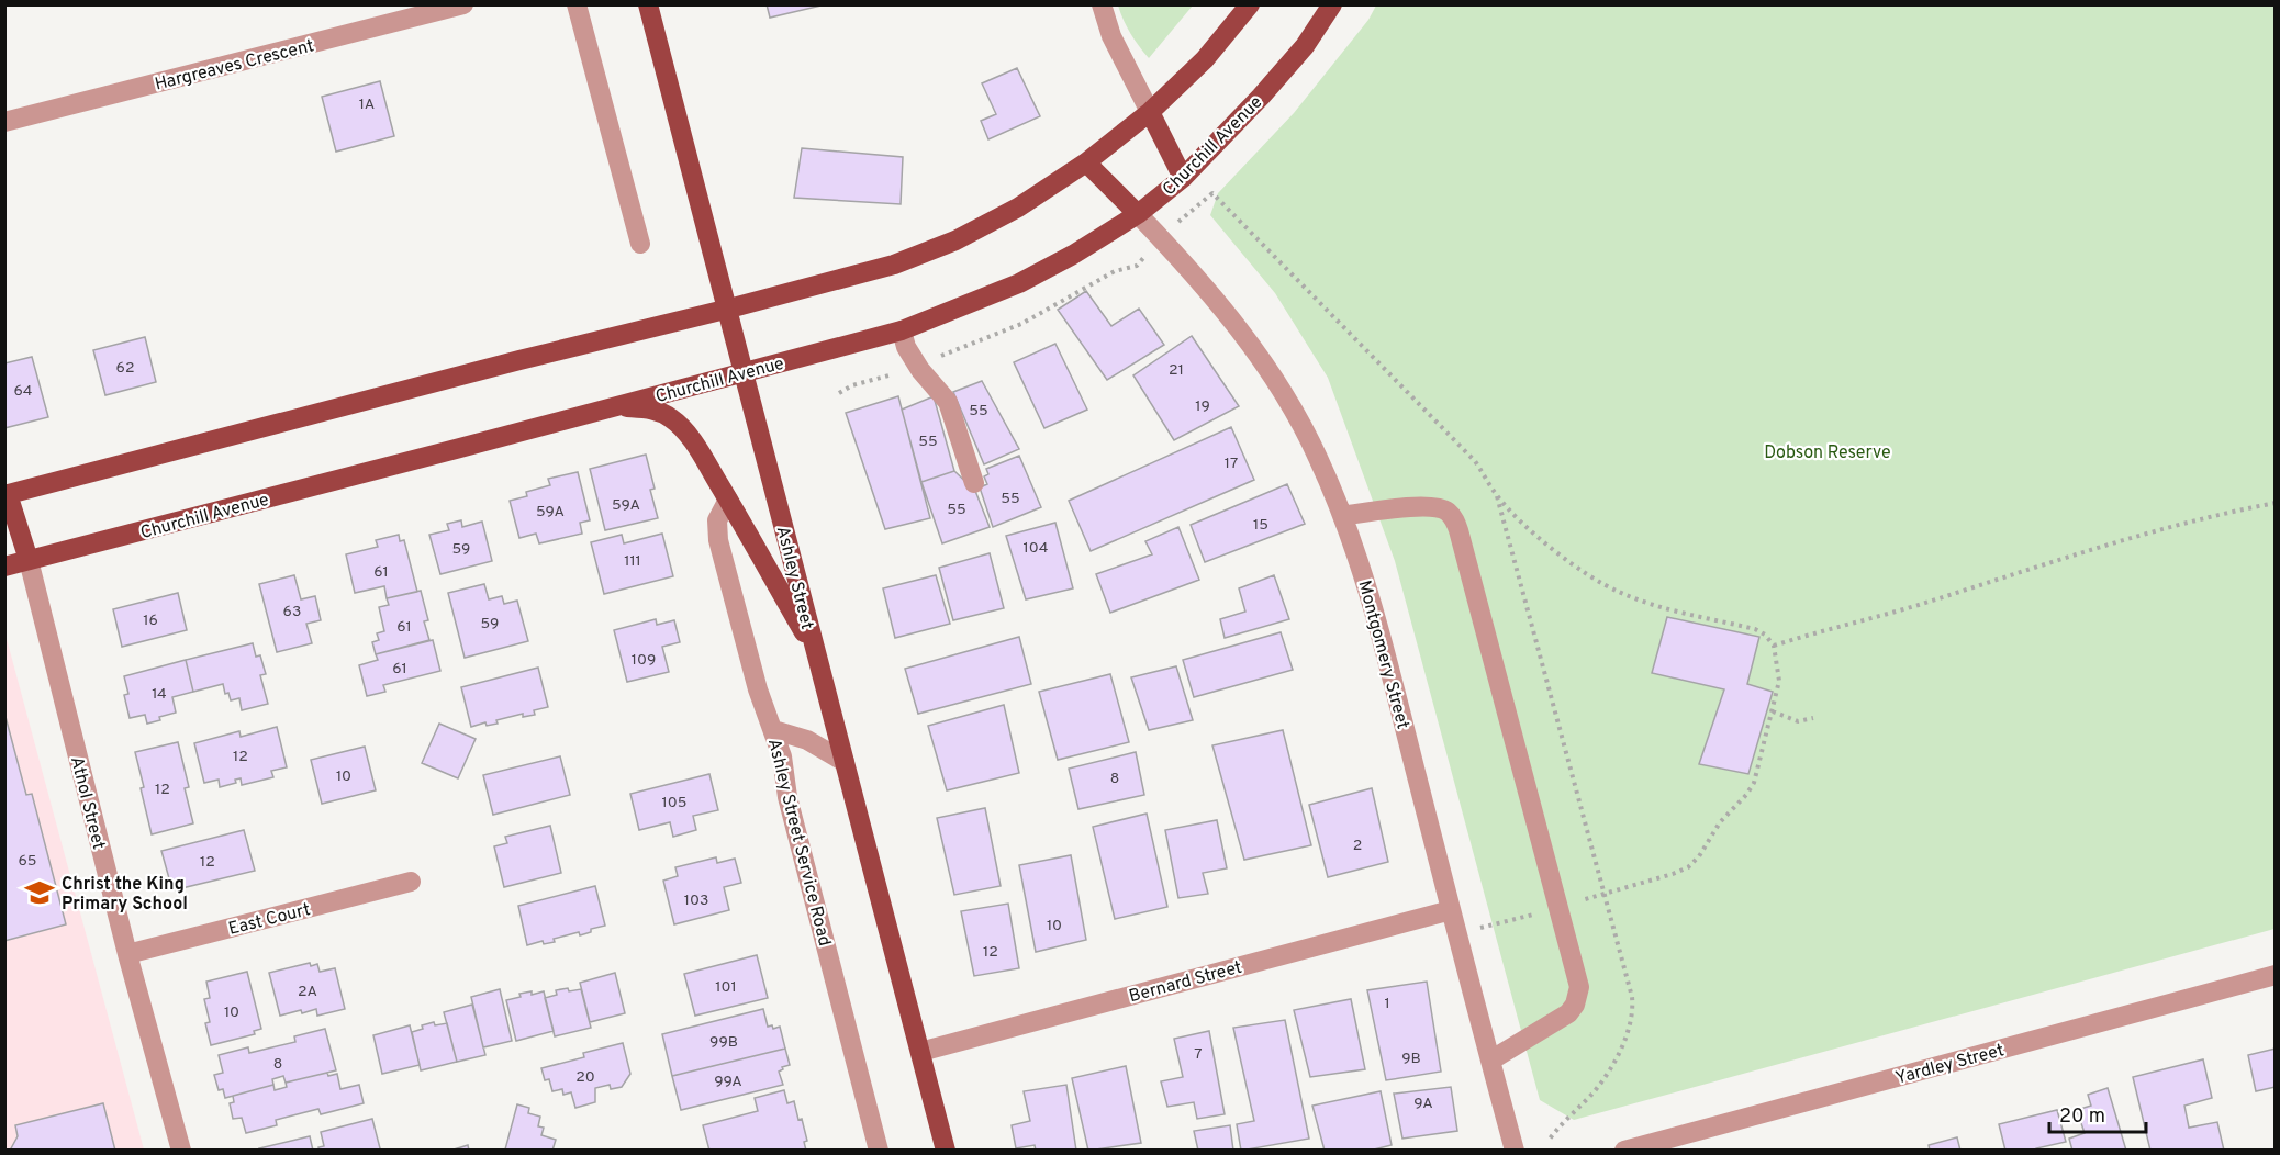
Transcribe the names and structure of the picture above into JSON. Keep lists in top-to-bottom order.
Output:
{
  "streets": {
    "main road": ["Churchill Avenue", "Ashley Street", "Athol Street"],
    "street": [
      "Hargreaves Crescent",
      "Montgomery Street",
      "Ashley Street Service Road",
      "East Court",
      "Bernard Street",
      "Yardley Street"
    ]
  },
  "crossings": [
    ["Churchill Avenue", "Ashley Street"],
    ["Churchill Avenue", "Montgomery Street"],
    ["Churchill Avenue", "Athol Street"],
    ["Ashley Street", "Bernard Street"],
    ["Montgomery Street", "Bernard Street"],
    ["Athol Street", "East Court"]
  ],
  "parks": ["Dobson Reserve"],
  "places": {
    "school or university": ["Christ the King Primary School"]
  },
  "house_numbers": [
    "1A",
    "62",
    "21",
    "64",
    "19",
    "55",
    "55",
    "17",
    "55",
    "59A",
    "55",
    "59A",
    "15",
    "104",
    "59",
    "111",
    "61",
    "63",
    "16",
    "59",
    "61",
    "109",
    "61",
    "14",
    "12",
    "10",
    "8",
    "12",
    "105",
    "2",
    "65",
    "12",
    "103",
    "10",
    "12",
    "101",
    "2A",
    "1",
    "10",
    "99B",
    "7",
    "9B",
    "8",
    "20",
    "99A",
    "9A"
  ],
  "scale_bar": "20 m"
}
